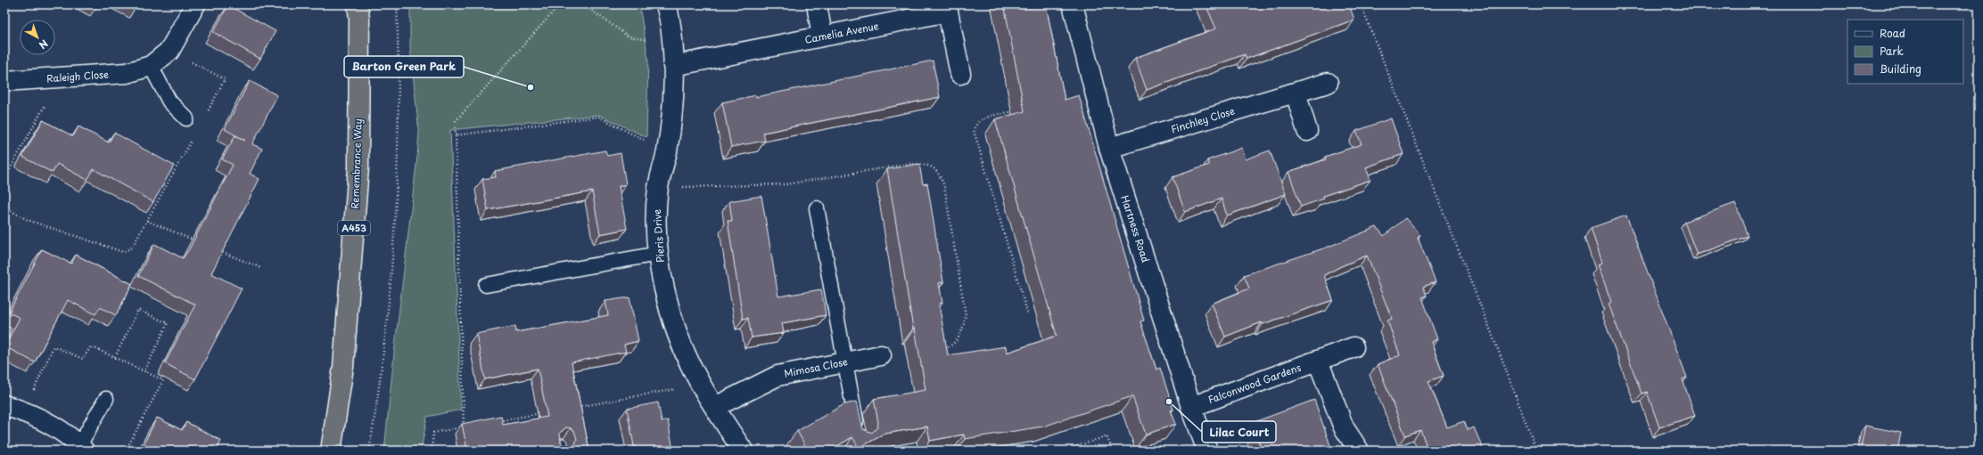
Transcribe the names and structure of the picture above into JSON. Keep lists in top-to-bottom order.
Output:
{
  "streets": {
    "highway": ["Remembrance Way", "A453"],
    "street": [
      "Camelia Avenue",
      "Raleigh Close",
      "Finchley Close",
      "Hartness Road",
      "Pieris Drive",
      "Mimosa Close",
      "Falconwood Gardens"
    ]
  },
  "crossings": [
    ["Camelia Avenue", "Pieris Drive"],
    ["Finchley Close", "Hartness Road"],
    ["Hartness Road", "Falconwood Gardens"],
    ["Pieris Drive", "Mimosa Close"]
  ],
  "places": ["Barton Green Park", "Lilac Court"],
  "legend": ["Road", "Park", "Building"],
  "north": "bottom right"
}
